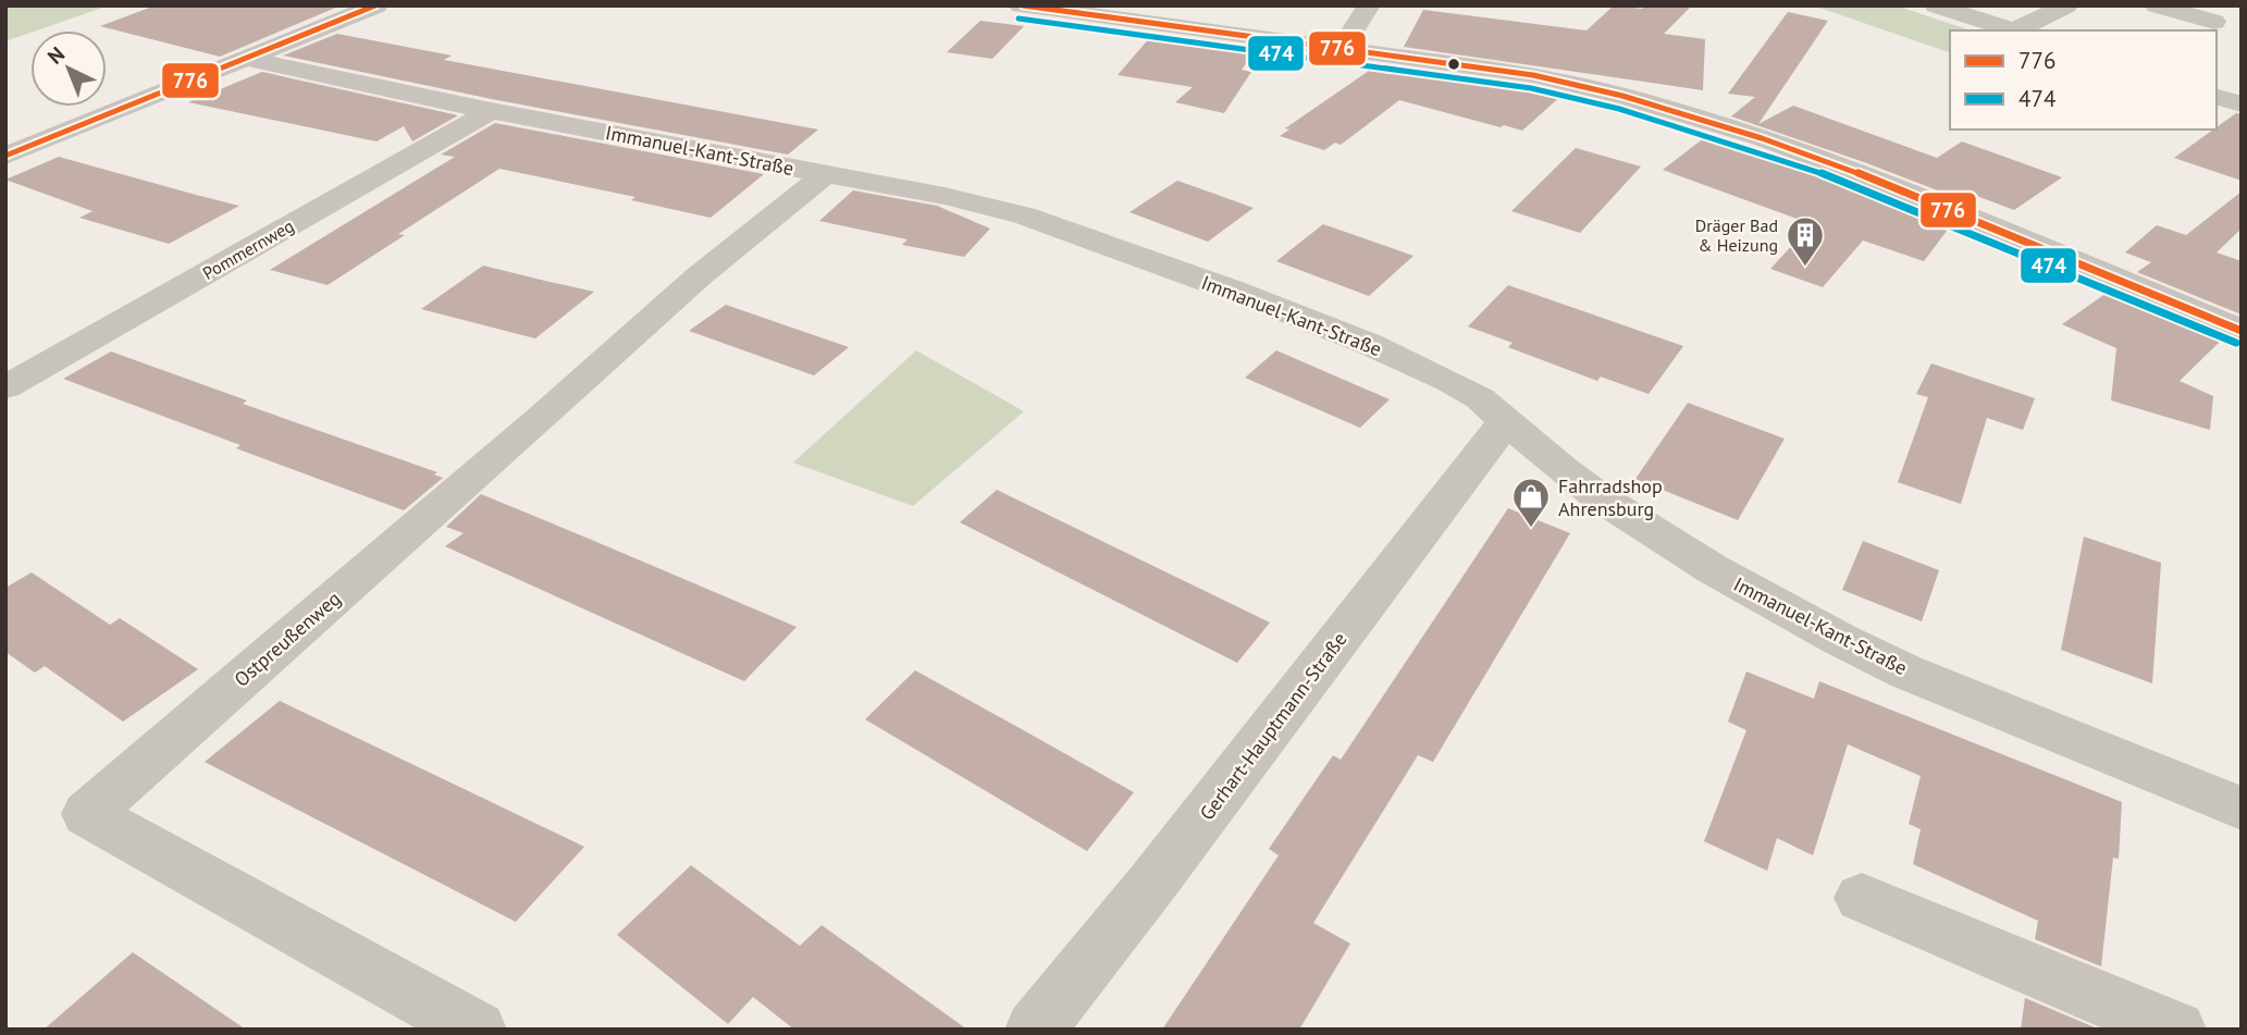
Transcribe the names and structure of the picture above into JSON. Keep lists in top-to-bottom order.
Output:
{
  "streets": {
    "street": [
      "Immanuel-Kant-Straße",
      "Pommernweg",
      "Ostpreußenweg",
      "Gerhart-Hauptmann-Straße"
    ]
  },
  "crossings": [
    ["Immanuel-Kant-Straße", "Pommernweg"],
    ["Immanuel-Kant-Straße", "Ostpreußenweg"],
    ["Immanuel-Kant-Straße", "Gerhart-Hauptmann-Straße"]
  ],
  "places": {
    "building": ["Dräger Bad & Heizung"],
    "shop": ["Fahrradshop Ahrensburg"]
  },
  "lines": ["transit line 776", "transit line 474"],
  "legend": ["776", "474"],
  "north": "top left"
}
